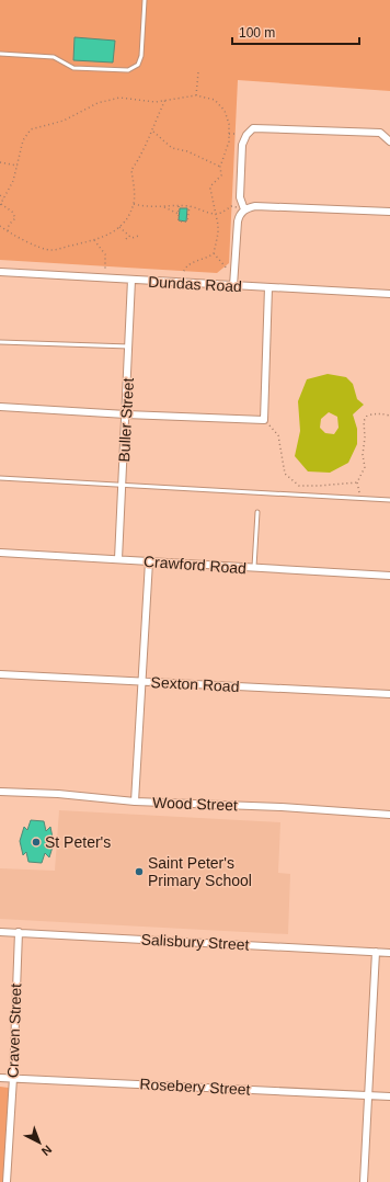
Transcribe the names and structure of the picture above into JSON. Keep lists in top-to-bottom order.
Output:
{
  "streets": {
    "street": [
      "Dundas Road",
      "Buller Street",
      "Crawford Road",
      "Sexton Road",
      "Wood Street",
      "Salisbury Street",
      "Craven Street",
      "Rosebery Street"
    ]
  },
  "crossings": [
    ["Dundas Road", "Buller Street"],
    ["Buller Street", "Crawford Road"],
    ["Salisbury Street", "Craven Street"],
    ["Craven Street", "Rosebery Street"]
  ],
  "places": ["St Peter's", "Saint Peter's Primary School"],
  "scale_bar": "100 m",
  "north": "bottom right"
}
